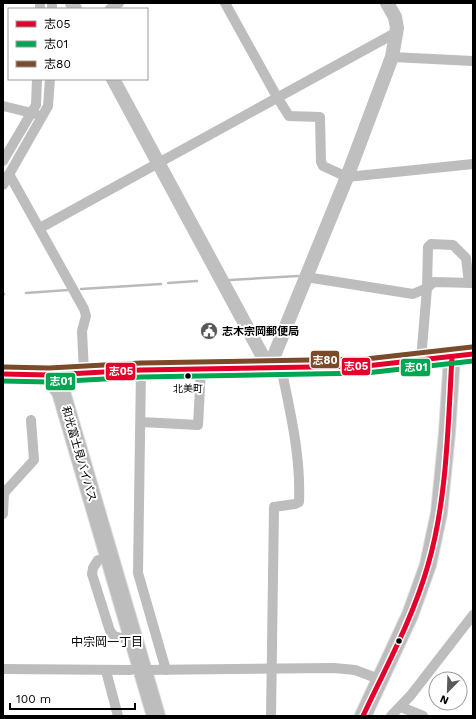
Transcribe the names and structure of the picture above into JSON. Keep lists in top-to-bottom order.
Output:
{
  "streets": {
    "highway": ["和光富士見バイパス"]
  },
  "districts": ["中宗岡一丁目"],
  "places": {
    "public building": ["志木宗岡郵便局"],
    "other": ["北美町"]
  },
  "lines": ["transit line 志80", "transit line 志05", "transit line 志01"],
  "legend": ["志05", "志01", "志80"],
  "scale_bar": "100 m",
  "north": "bottom left"
}
